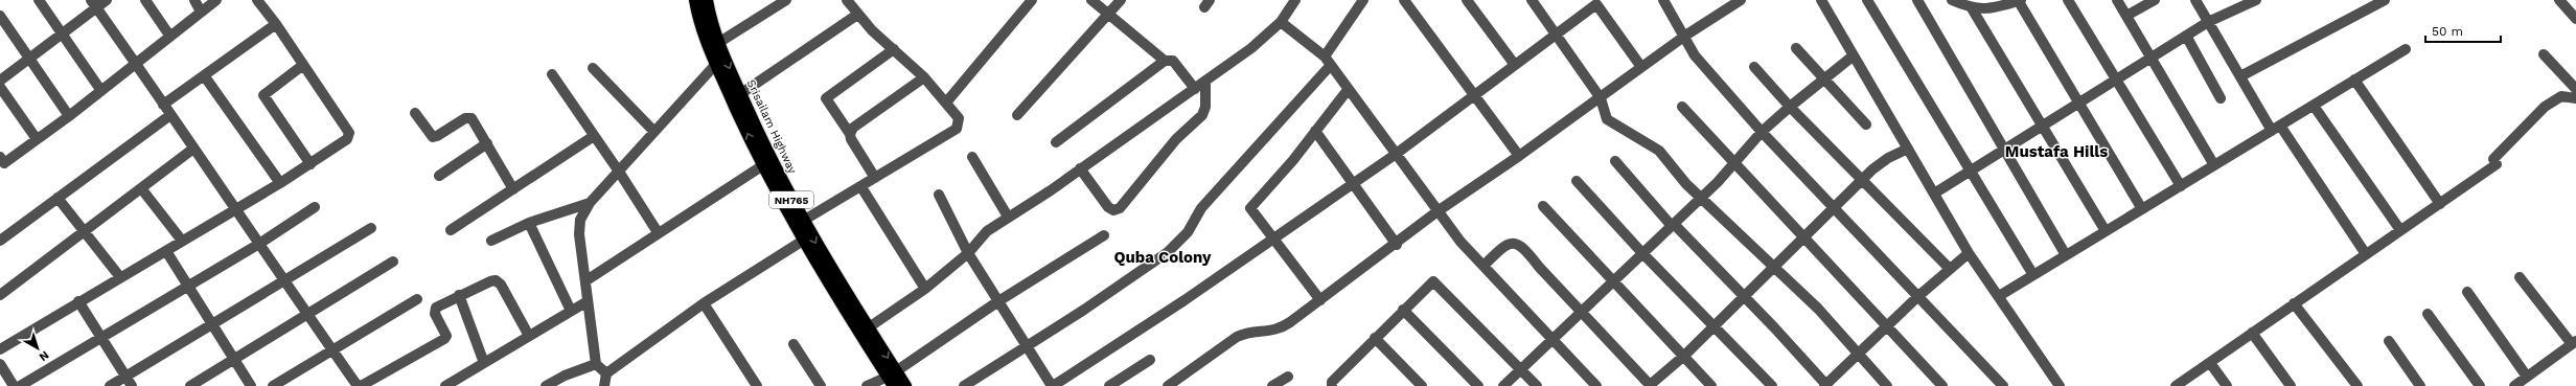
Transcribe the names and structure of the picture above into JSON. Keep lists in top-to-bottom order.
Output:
{
  "streets": {
    "highway": ["Srisailam Highway", "NH765"]
  },
  "districts": ["Mustafa Hills", "Quba Colony"],
  "scale_bar": "50 m",
  "north": "bottom right"
}
